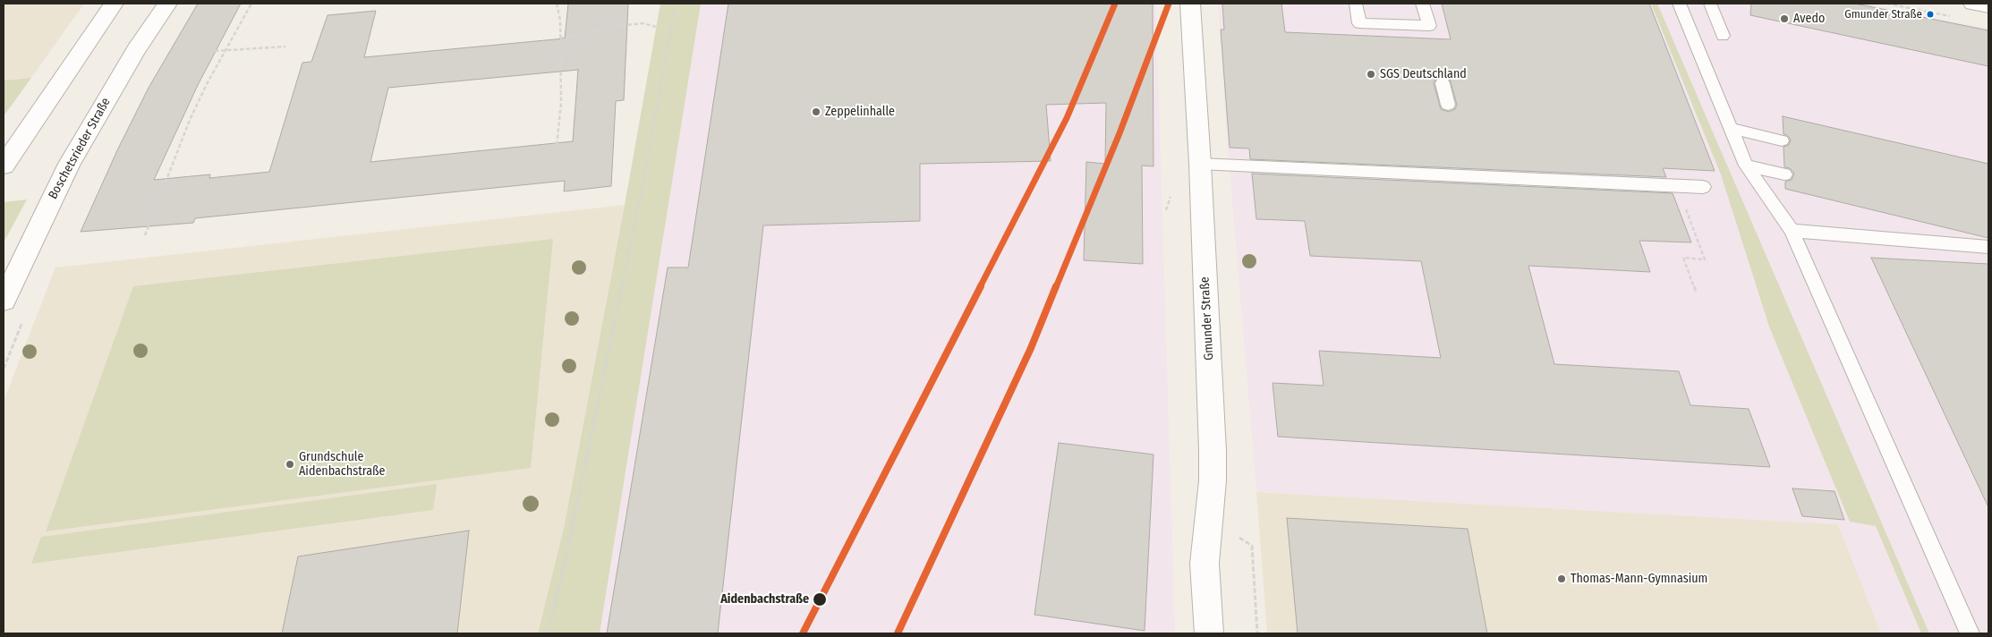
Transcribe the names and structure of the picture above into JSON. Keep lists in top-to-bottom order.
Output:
{
  "streets": {
    "street": ["Boschetsrieder Straße", "Gmunder Straße"]
  },
  "places": [
    "Gmunder Straße",
    "Avedo",
    "SGS Deutschland",
    "Zeppelinhalle",
    "Grundschule Aidenbachstraße",
    "Thomas-Mann-Gymnasium",
    "Aidenbachstraße"
  ]
}
